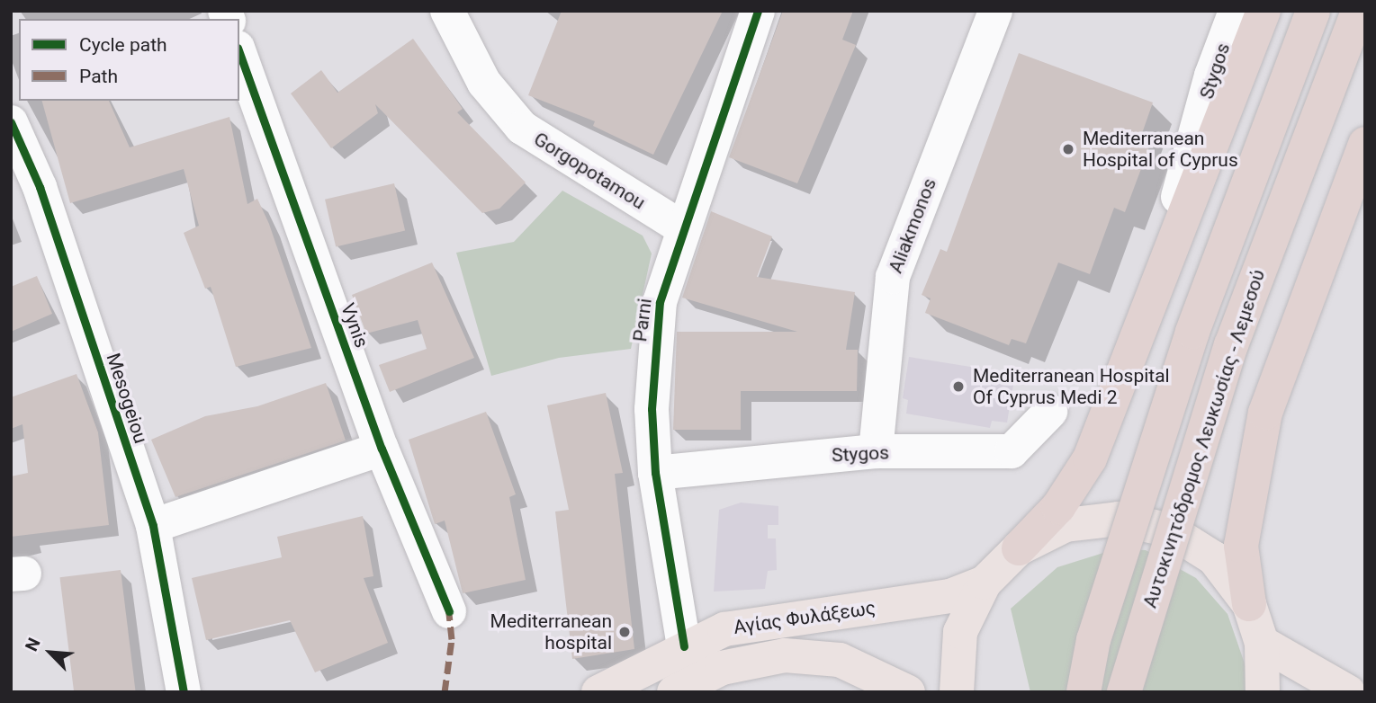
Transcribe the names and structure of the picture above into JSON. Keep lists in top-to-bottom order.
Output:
{
  "streets": {
    "highway": ["Αυτοκινητόδρομος Λευκωσίας - Λεμεσού"],
    "main road": ["Αγίας Φυλάξεως"],
    "street": [
      "Stygos",
      "Gorgopotamou",
      "Aliakmonos",
      "Parni",
      "Vynis",
      "Mesogeiou"
    ]
  },
  "crossings": [
    ["Stygos", "Aliakmonos"],
    ["Stygos", "Parni"],
    ["Gorgopotamou", "Parni"],
    ["Parni", "Αγίας Φυλάξεως"]
  ],
  "places": ["Mediterranean Hospital of Cyprus", "Mediterranean Hospital Of Cyprus Medi 2", "Mediterranean hospital"],
  "legend": ["Cycle path", "Path"],
  "north": "top left"
}
